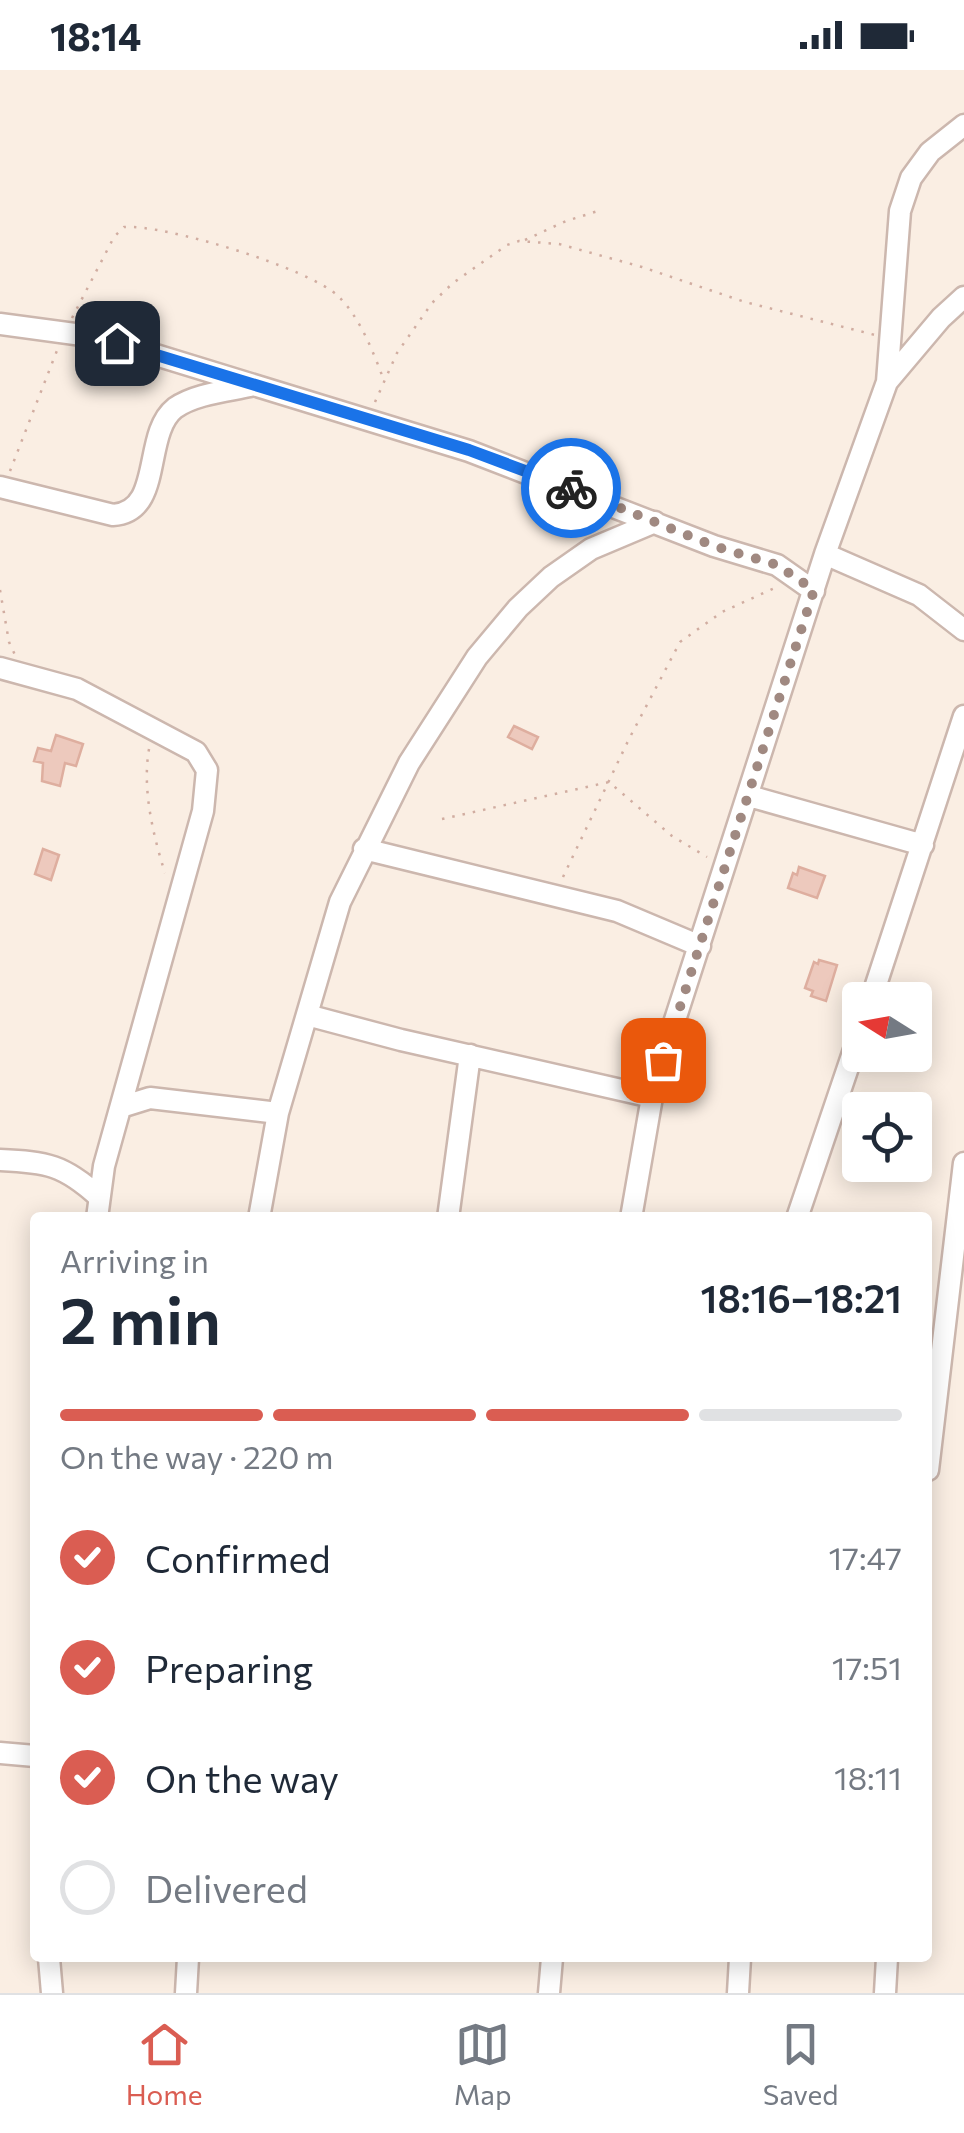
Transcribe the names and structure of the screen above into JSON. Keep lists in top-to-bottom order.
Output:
{
  "north": "left",
  "page": {
    "status": "18:14",
    "heading": ["2 min", "Arriving in", "18:16–18:21"],
    "bar": "On the way · 220 m",
    "list": [
      ["Confirmed", "17:47"],
      ["Preparing", "17:51"],
      ["On the way", "18:11"],
      "Delivered"
    ],
    "tabs": ["Home", "Map", "Saved"]
  }
}
